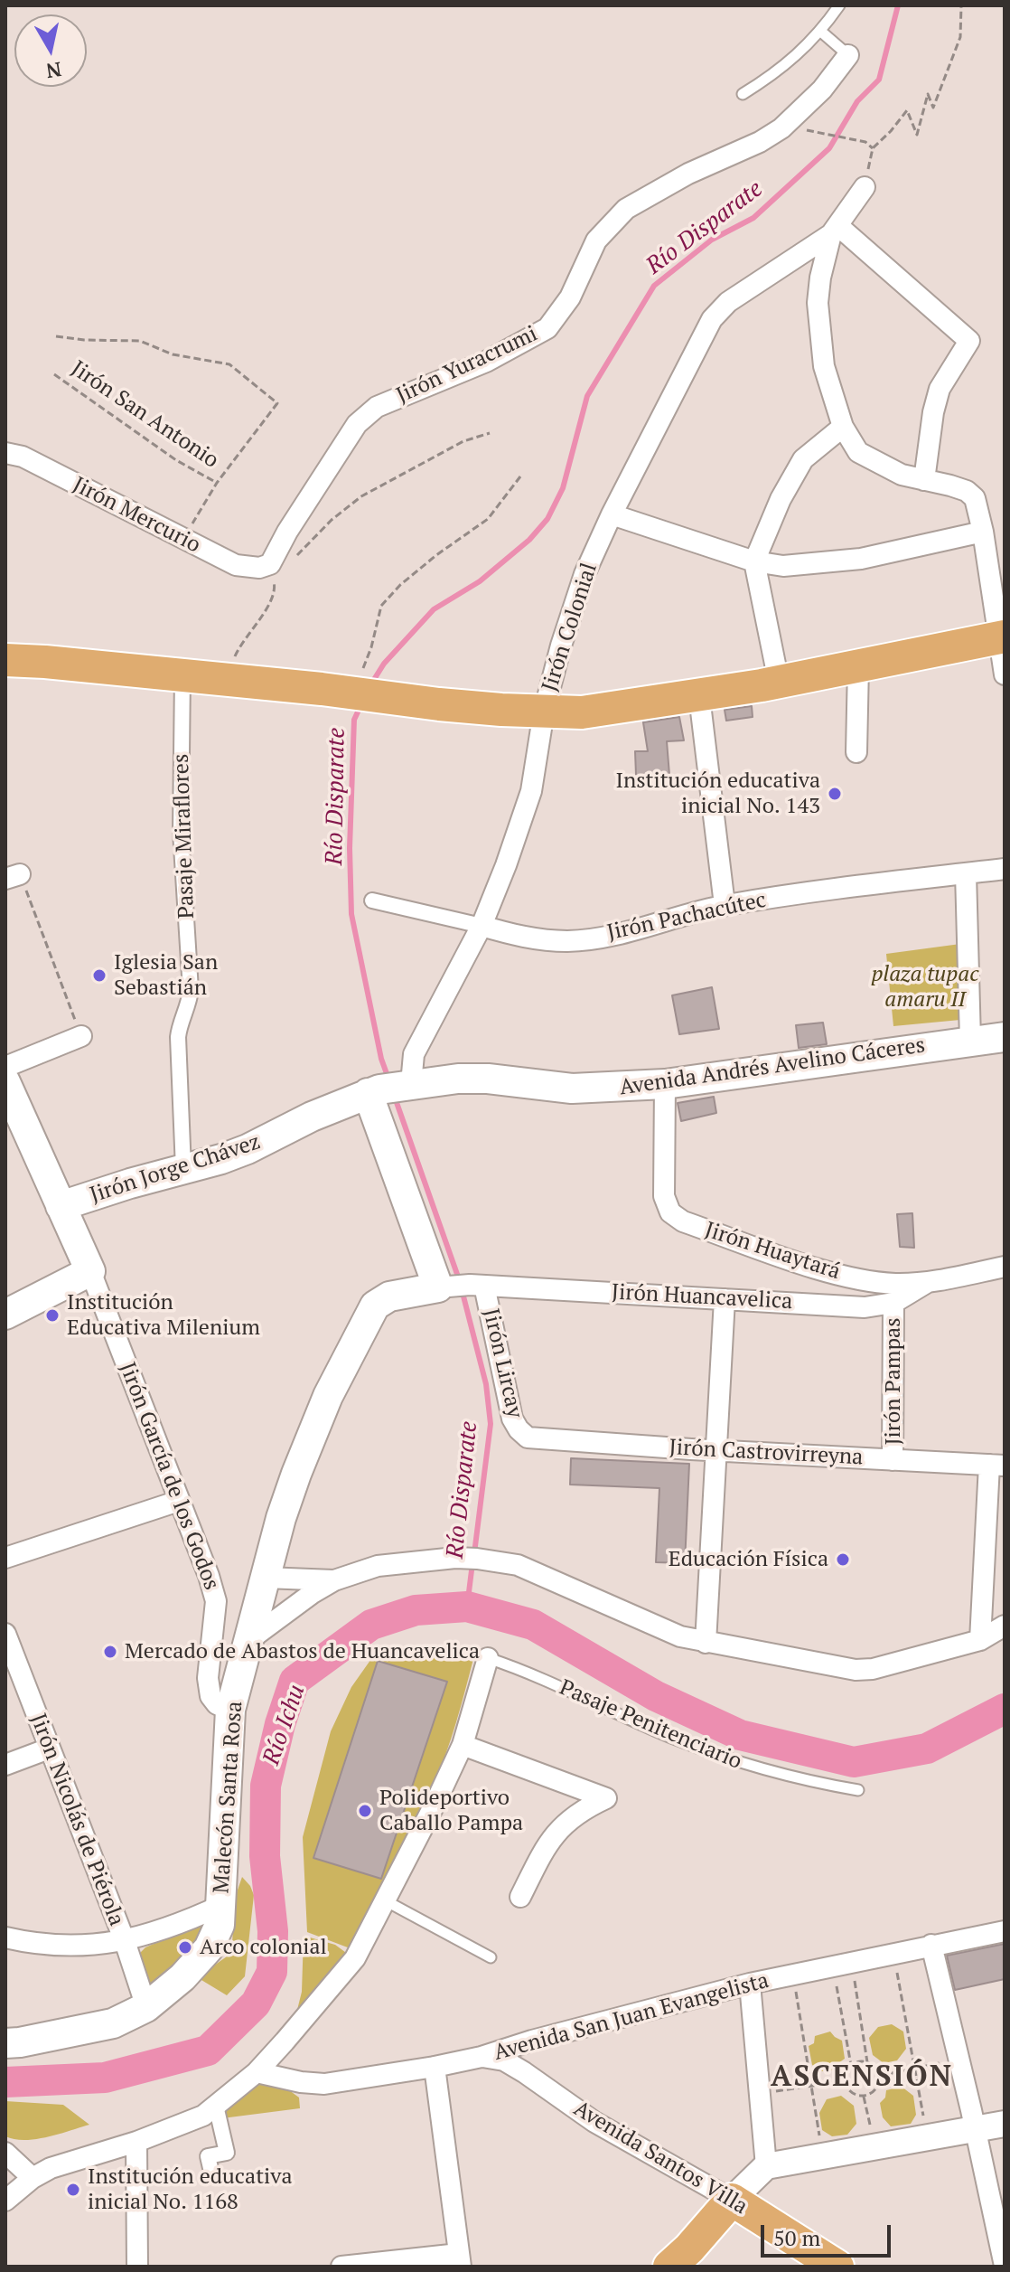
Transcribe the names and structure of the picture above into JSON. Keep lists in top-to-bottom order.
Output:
{
  "streets": {
    "highway": ["Avenida Santos Villa"],
    "main road": [
      "Avenida Andrés Avelino Cáceres",
      "Jirón Jorge Chávez",
      "Jirón García de los Godos",
      "Malecón Santa Rosa"
    ],
    "street": [
      "Jirón Yuracrumi",
      "Jirón Mercurio",
      "Jirón Colonial",
      "Pasaje Miraflores",
      "Jirón Pachacútec",
      "Jirón Huaytará",
      "Jirón Huancavelica",
      "Jirón Lircay",
      "Jirón Pampas",
      "Jirón Castrovirreyna",
      "Jirón Nicolás de Piérola",
      "Avenida San Juan Evangelista"
    ],
    "lane": ["Pasaje Penitenciario"],
    "path": ["Jirón San Antonio"]
  },
  "crossings": [
    ["Jirón Yuracrumi", "Jirón Mercurio"],
    ["Jirón Colonial", "Jirón Pachacútec"],
    ["Jirón Colonial", "Avenida Andrés Avelino Cáceres"],
    ["Jirón Colonial", "Jirón Jorge Chávez"],
    ["Pasaje Miraflores", "Jirón Jorge Chávez"],
    ["Avenida Andrés Avelino Cáceres", "Jirón Jorge Chávez"],
    ["Avenida Andrés Avelino Cáceres", "Jirón Huaytará"],
    ["Jirón Jorge Chávez", "Jirón García de los Godos"],
    ["Jirón Huaytará", "Jirón Huancavelica"],
    ["Jirón Huancavelica", "Jirón Lircay"],
    ["Jirón Huancavelica", "Jirón Pampas"],
    ["Jirón Huancavelica", "Malecón Santa Rosa"],
    ["Jirón Lircay", "Jirón Castrovirreyna"],
    ["Jirón Lircay", "Malecón Santa Rosa"],
    ["Jirón Pampas", "Jirón Castrovirreyna"],
    ["Jirón García de los Godos", "Malecón Santa Rosa"],
    ["Malecón Santa Rosa", "Jirón Nicolás de Piérola"],
    ["Avenida San Juan Evangelista", "Avenida Santos Villa"]
  ],
  "districts": ["ASCENSIÓN"],
  "water": ["Río Disparate", "Río Ichu"],
  "parks": ["plaza tupac amaru II"],
  "places": [
    "Institución educativa inicial No. 143",
    "Iglesia San Sebastián",
    "Institución Educativa Milenium",
    "Educación Física",
    "Mercado de Abastos de Huancavelica",
    "Polideportivo Caballo Pampa",
    "Arco colonial",
    "Institución educativa inicial No. 1168"
  ],
  "scale_bar": "50 m",
  "north": "bottom"
}
